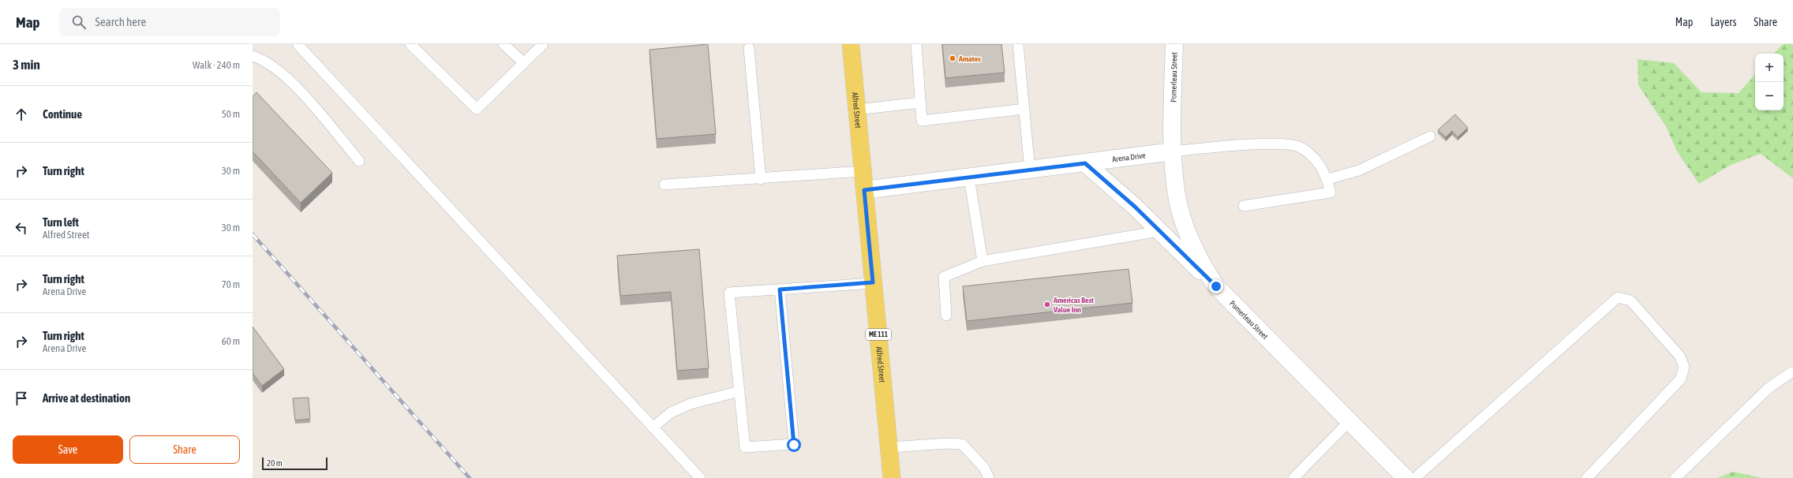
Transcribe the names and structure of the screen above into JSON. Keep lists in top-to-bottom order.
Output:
{
  "streets": {
    "main road": ["Alfred Street", "ME 111"],
    "street": ["Pomerleau Street", "Arena Drive"]
  },
  "crossings": [
    ["Pomerleau Street", "Arena Drive"],
    ["Alfred Street", "Arena Drive"]
  ],
  "places": ["Amatos", "Americas Best Value Inn"],
  "scale_bar": "20 m",
  "page": {
    "header": "Map",
    "search": "Search here",
    "nav": ["Map", "Layers", "Share"],
    "heading": ["3 min", "Walk · 240 m"],
    "map_buttons": ["+", "−"],
    "list": [
      ["Continue", "50 m"],
      ["Turn right", "30 m"],
      ["Turn left", "Alfred Street", "30 m"],
      ["Turn right", "Arena Drive", "70 m"],
      ["Turn right", "Arena Drive", "60 m"],
      "Arrive at destination"
    ],
    "buttons": ["Save", "Share"],
    "scale": "20 m"
  }
}
